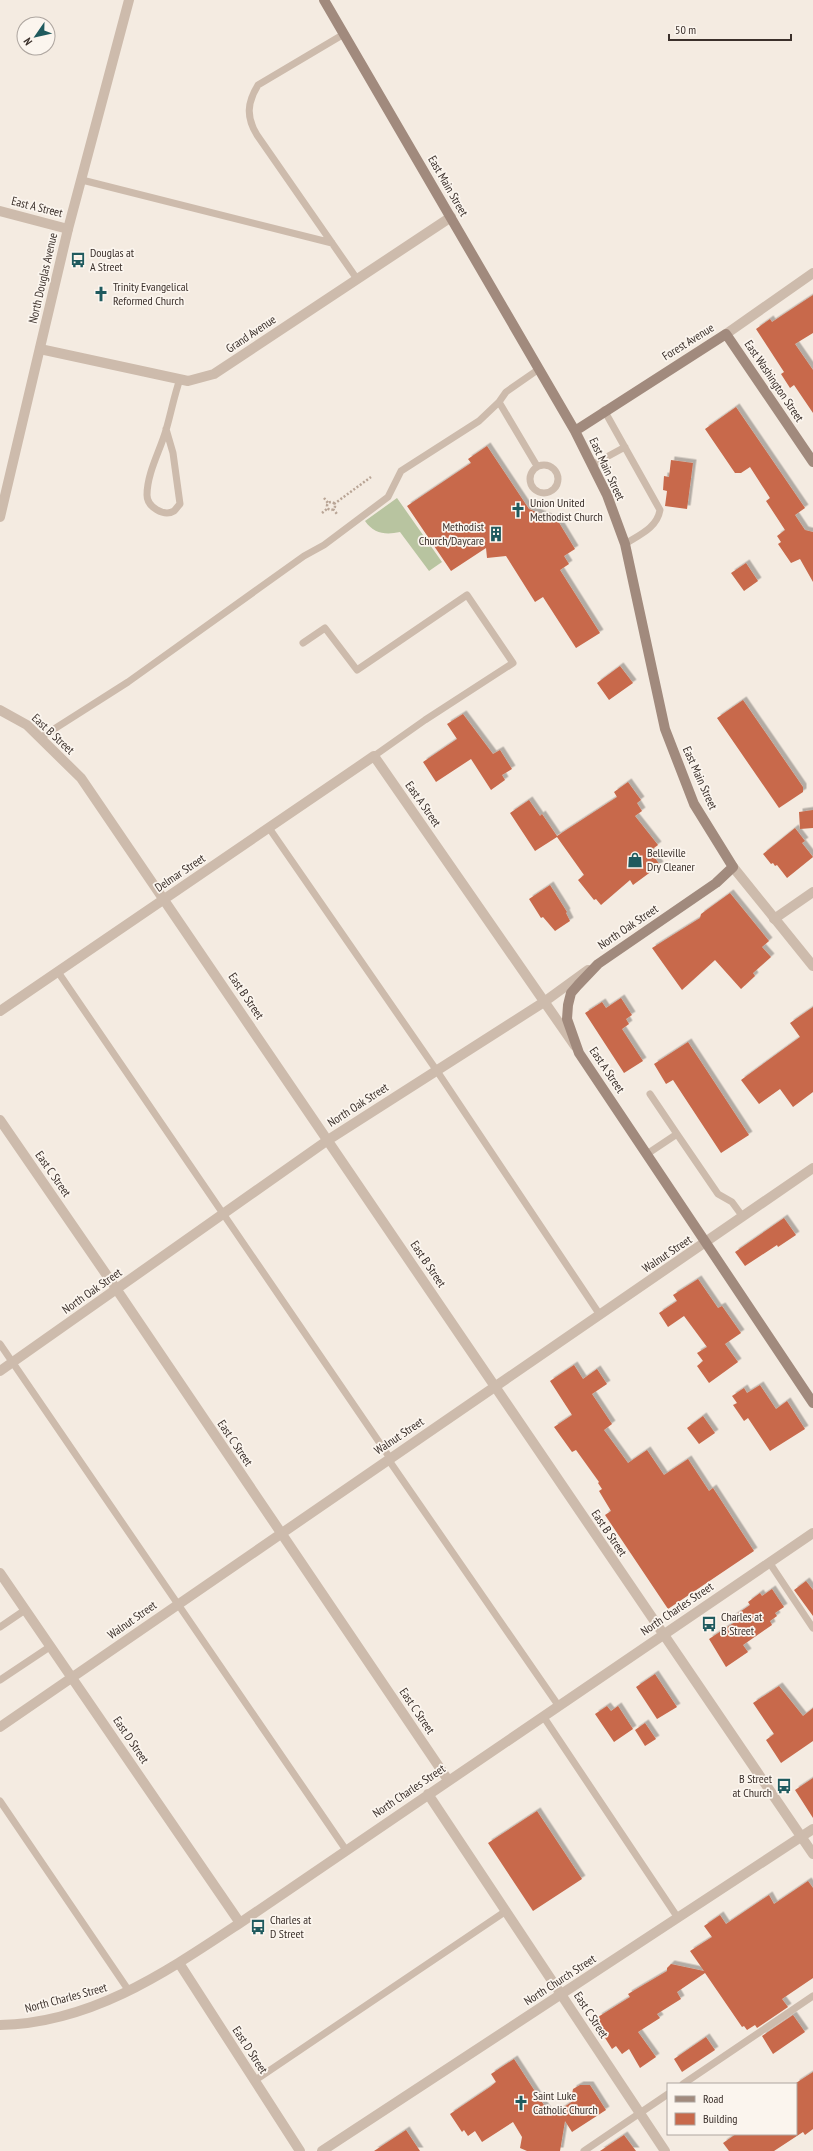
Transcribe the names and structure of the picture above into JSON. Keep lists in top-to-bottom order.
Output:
{
  "streets": {
    "main road": [
      "East Main Street",
      "East A Street",
      "Forest Avenue",
      "East Washington Street",
      "North Oak Street"
    ],
    "street": [
      "North Douglas Avenue",
      "Grand Avenue",
      "East B Street",
      "Delmar Street",
      "East C Street",
      "Walnut Street",
      "North Charles Street",
      "East D Street",
      "North Church Street"
    ]
  },
  "crossings": [
    ["East Main Street", "Grand Avenue"],
    ["East Main Street", "Forest Avenue"],
    ["East Main Street", "North Oak Street"],
    ["East A Street", "North Douglas Avenue"],
    ["East A Street", "Delmar Street"],
    ["East A Street", "North Oak Street"],
    ["East A Street", "Walnut Street"],
    ["North Douglas Avenue", "Grand Avenue"],
    ["Forest Avenue", "East Washington Street"],
    ["East B Street", "Delmar Street"],
    ["East B Street", "North Oak Street"],
    ["East B Street", "Walnut Street"],
    ["East B Street", "North Charles Street"],
    ["East B Street", "North Church Street"],
    ["North Oak Street", "East C Street"],
    ["East C Street", "Walnut Street"],
    ["East C Street", "North Charles Street"],
    ["East C Street", "North Church Street"],
    ["Walnut Street", "East D Street"],
    ["North Charles Street", "East D Street"]
  ],
  "places": {
    "bus stop": [
      "Douglas at A Street",
      "Charles at B Street",
      "B Street at Church",
      "Charles at D Street"
    ],
    "church": ["Trinity Evangelical Reformed Church", "Union United Methodist Church", "Saint Luke Catholic Church"],
    "building": ["Methodist Church/Daycare"],
    "shop": ["Belleville Dry Cleaner"]
  },
  "legend": ["Road", "Building"],
  "scale_bar": "50 m",
  "north": "bottom left"
}
